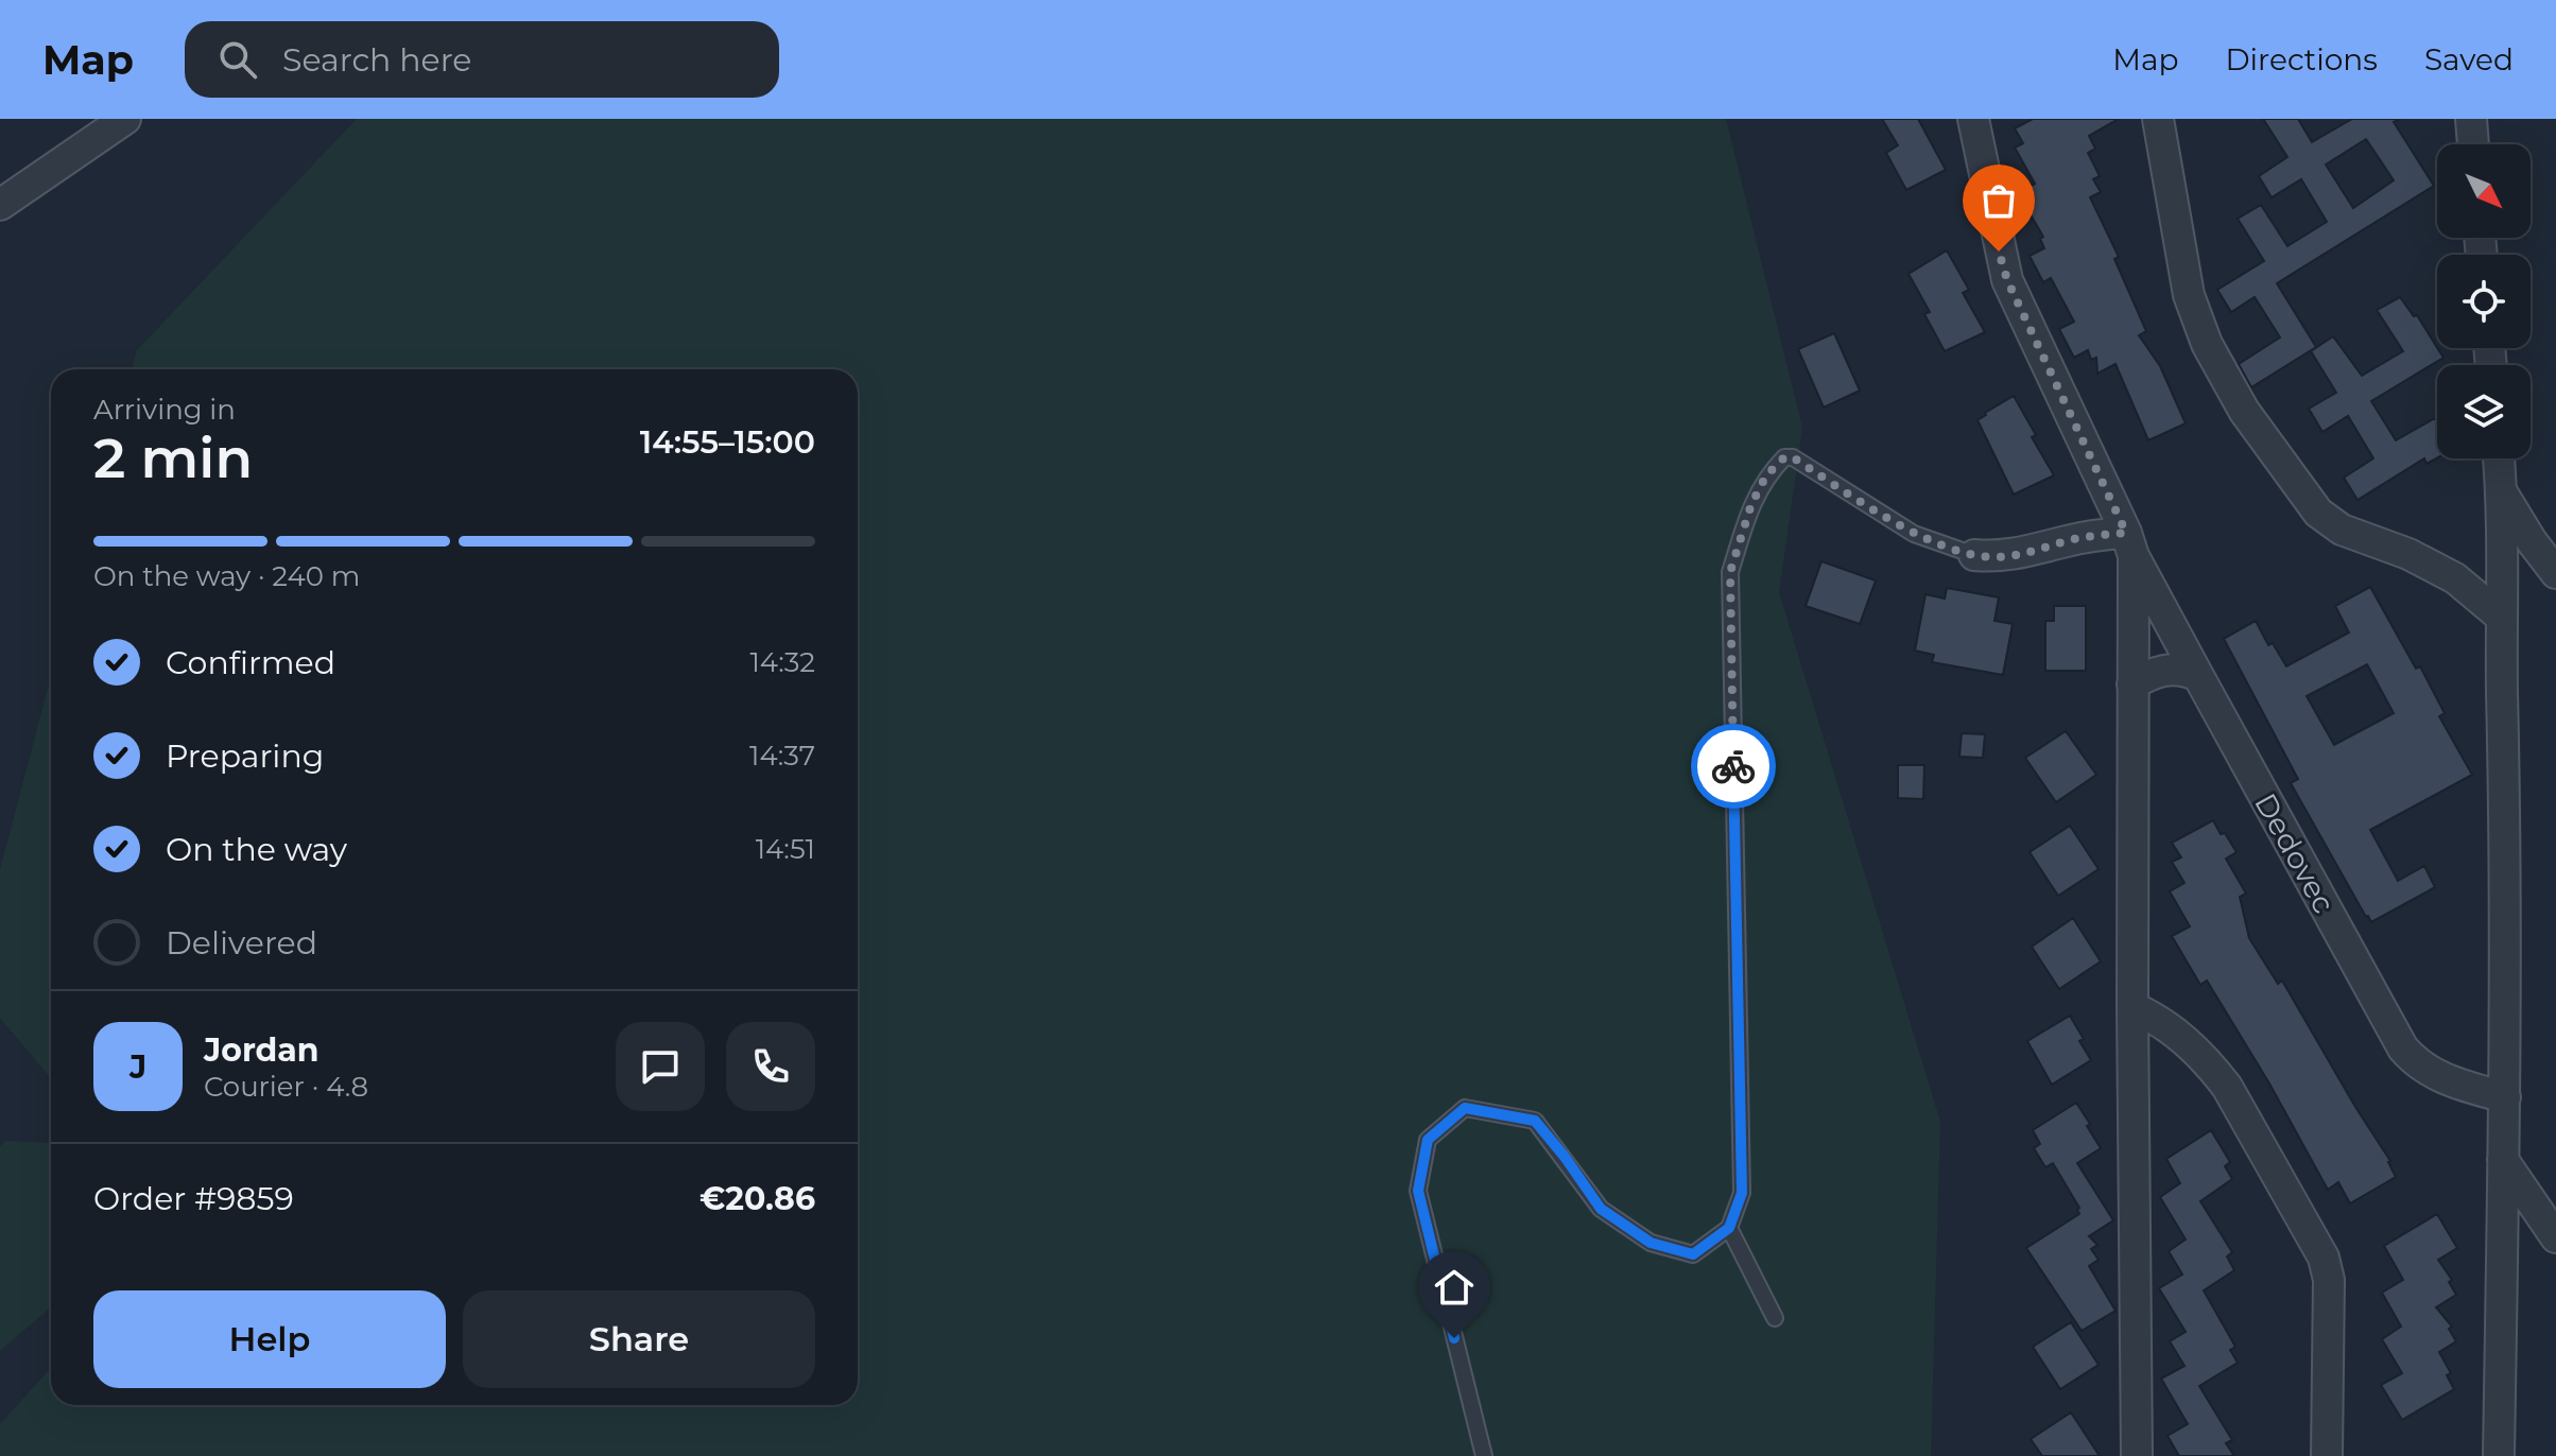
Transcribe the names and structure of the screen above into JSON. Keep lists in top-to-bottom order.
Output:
{
  "streets": {
    "street": ["Dedovec"]
  },
  "north": "bottom right",
  "page": {
    "header": "Map",
    "search": "Search here",
    "nav": ["Map", "Directions", "Saved"],
    "heading": ["2 min", "Arriving in", "14:55–15:00"],
    "panel": [
      "Jordan",
      "Courier · 4.8",
      "Order #9859",
      "€20.86"
    ],
    "bar": "On the way · 240 m",
    "list": [
      ["Confirmed", "14:32"],
      ["Preparing", "14:37"],
      ["On the way", "14:51"],
      "Delivered"
    ],
    "round": "J",
    "buttons": ["Help", "Share"]
  }
}
